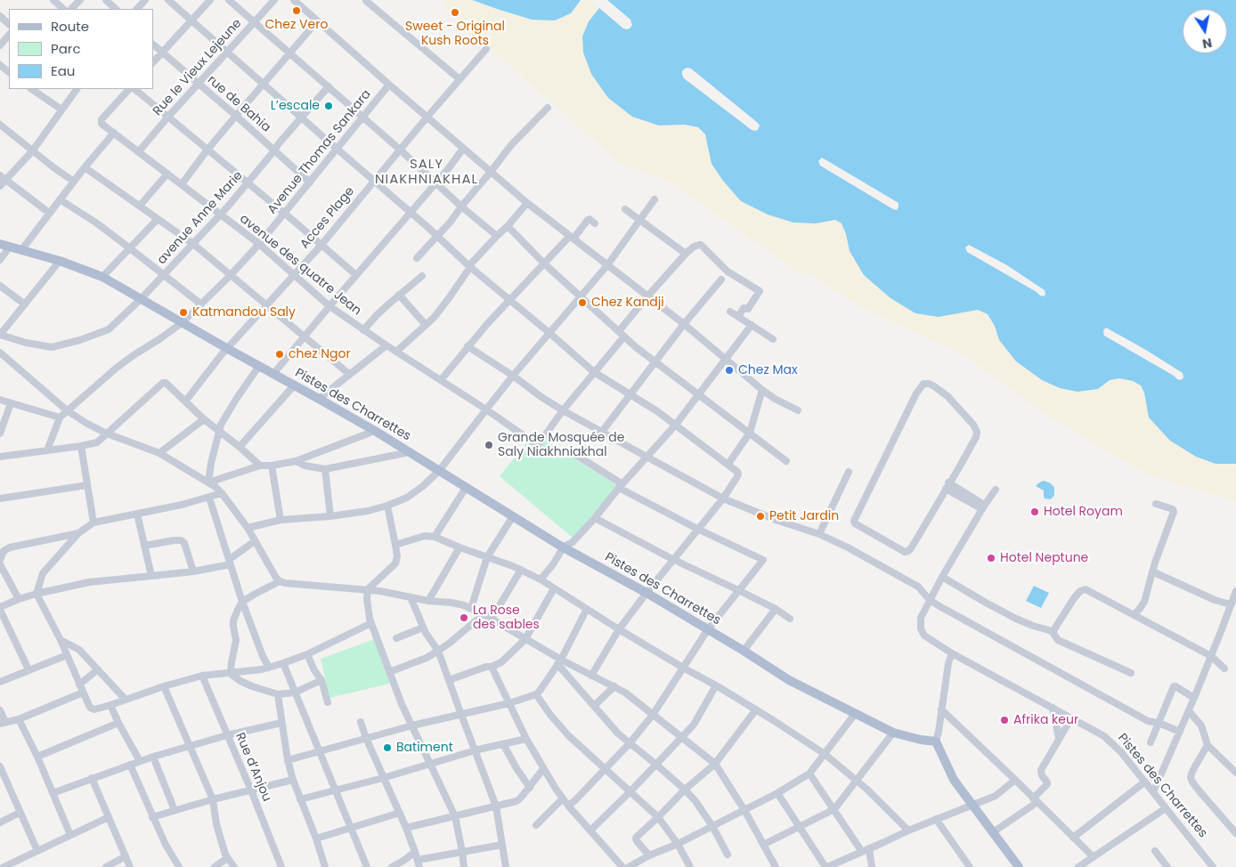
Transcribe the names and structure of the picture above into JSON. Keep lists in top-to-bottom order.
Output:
{
  "streets": {
    "main road": ["Pistes des Charrettes"],
    "street": [
      "Rue le Vieux Lejeune",
      "rue de Bahia",
      "Avenue Thomas Sankara",
      "avenue Anne Marie",
      "Acces Plage",
      "avenue des quatre Jean",
      "Rue d’Anjou"
    ]
  },
  "crossings": [
    ["Rue le Vieux Lejeune", "rue de Bahia"],
    ["Rue le Vieux Lejeune", "avenue des quatre Jean"],
    ["rue de Bahia", "Avenue Thomas Sankara"],
    ["rue de Bahia", "avenue Anne Marie"],
    ["Avenue Thomas Sankara", "avenue des quatre Jean"],
    ["Avenue Thomas Sankara", "Pistes des Charrettes"],
    ["avenue Anne Marie", "avenue des quatre Jean"],
    ["avenue Anne Marie", "Pistes des Charrettes"],
    ["Acces Plage", "avenue des quatre Jean"],
    ["Acces Plage", "Pistes des Charrettes"]
  ],
  "districts": ["SALY NIAKHNIAKHAL"],
  "places": [
    "Chez Vero",
    "Sweet - Original Kush Roots",
    "L’escale",
    "Chez Kandji",
    "Katmandou Saly",
    "chez Ngor",
    "Chez Max",
    "Grande Mosquée de Saly Niakhniakhal",
    "Hotel Royam",
    "Petit Jardin",
    "Hotel Neptune",
    "La Rose des sables",
    "Afrika keur",
    "Batiment"
  ],
  "legend": ["Route", "Parc", "Eau"],
  "north": "bottom"
}
